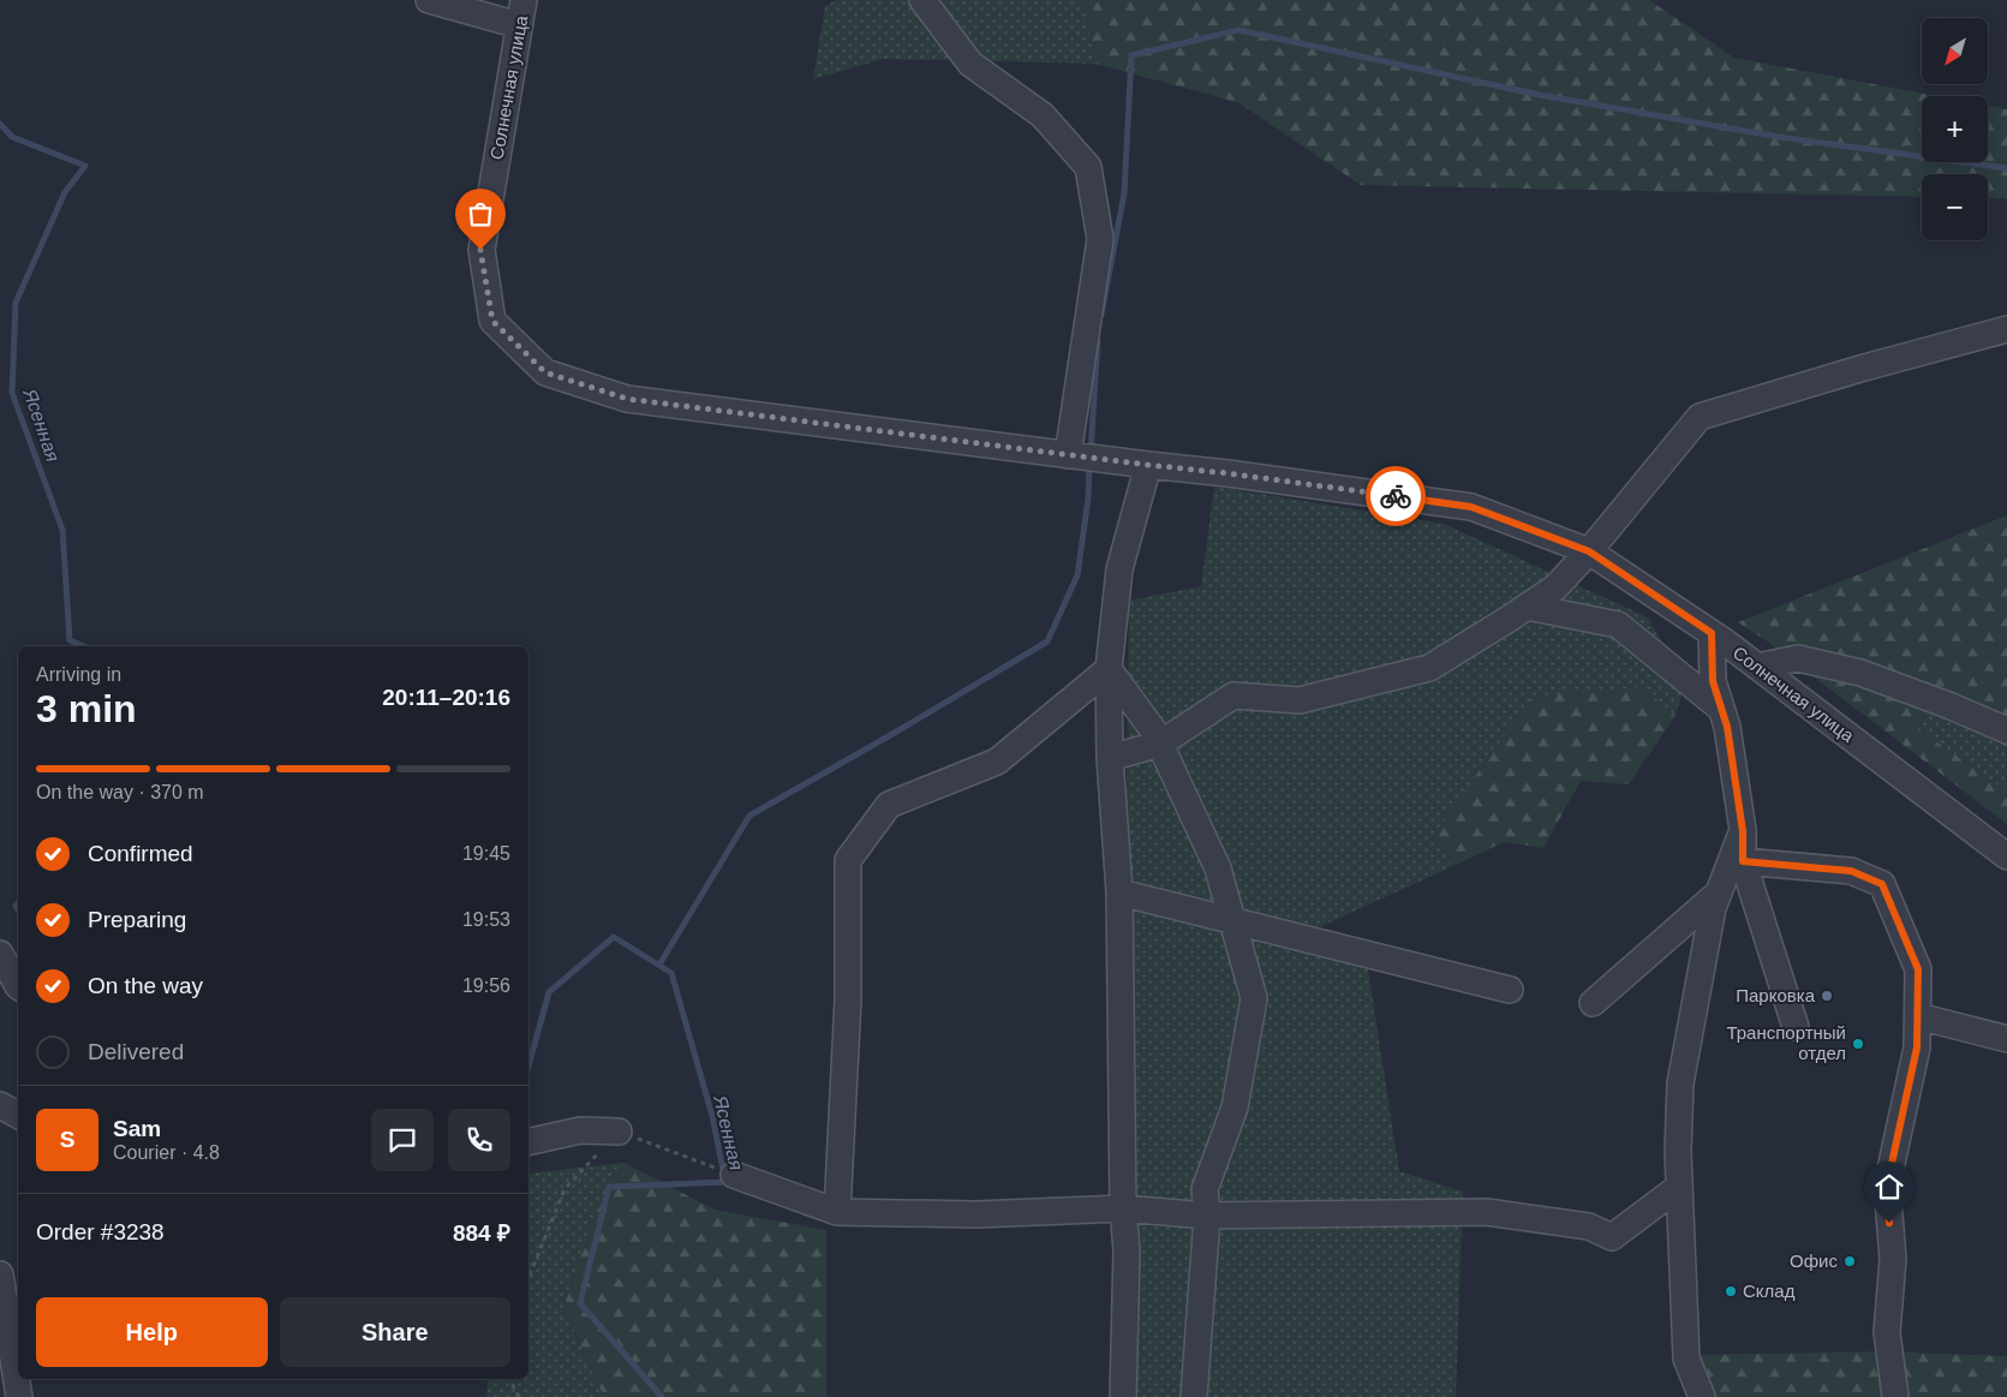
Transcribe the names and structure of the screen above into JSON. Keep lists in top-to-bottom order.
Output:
{
  "streets": {
    "street": ["Солнечная улица"]
  },
  "water": ["Ясенная"],
  "places": [
    "Парковка",
    "Транспортный отдел",
    "Офис",
    "Склад"
  ],
  "north": "bottom left",
  "page": {
    "map_buttons": ["+", "−"],
    "heading": ["3 min", "Arriving in", "20:11–20:16"],
    "panel": [
      "Sam",
      "Courier · 4.8",
      "Order #3238",
      "884 ₽"
    ],
    "bar": "On the way · 370 m",
    "list": [
      ["Confirmed", "19:45"],
      ["Preparing", "19:53"],
      ["On the way", "19:56"],
      "Delivered"
    ],
    "round": "S",
    "buttons": ["Help", "Share"]
  }
}
